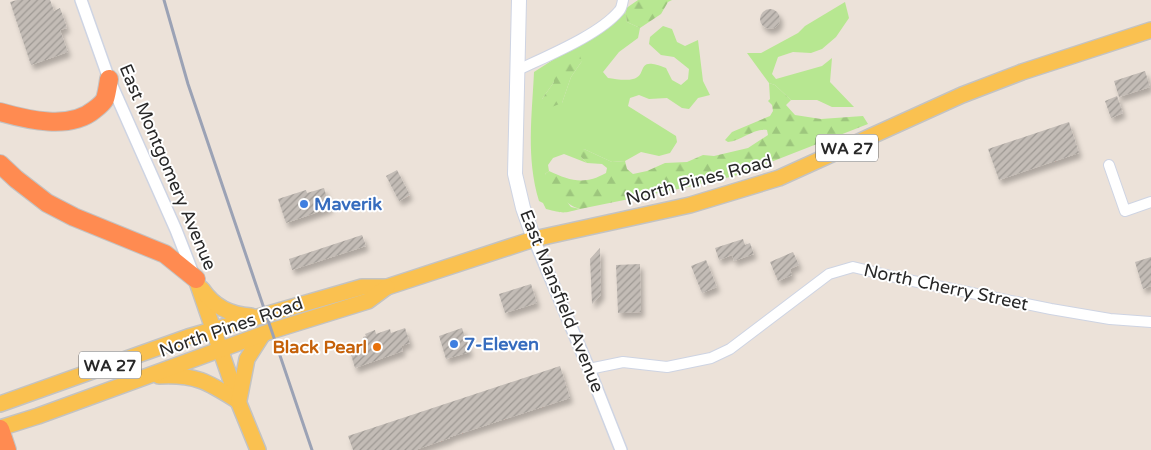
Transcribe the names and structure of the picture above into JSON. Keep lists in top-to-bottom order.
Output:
{
  "streets": {
    "main road": [
      "WA 27",
      "East Montgomery Avenue",
      "North Pines Road",
      "East Mansfield Avenue"
    ],
    "street": ["North Cherry Street"]
  },
  "crossings": [
    ["East Montgomery Avenue", "North Pines Road"],
    ["North Pines Road", "East Mansfield Avenue"],
    ["North Cherry Street", "East Mansfield Avenue"]
  ],
  "places": ["Maverik", "7-Eleven", "Black Pearl"]
}
